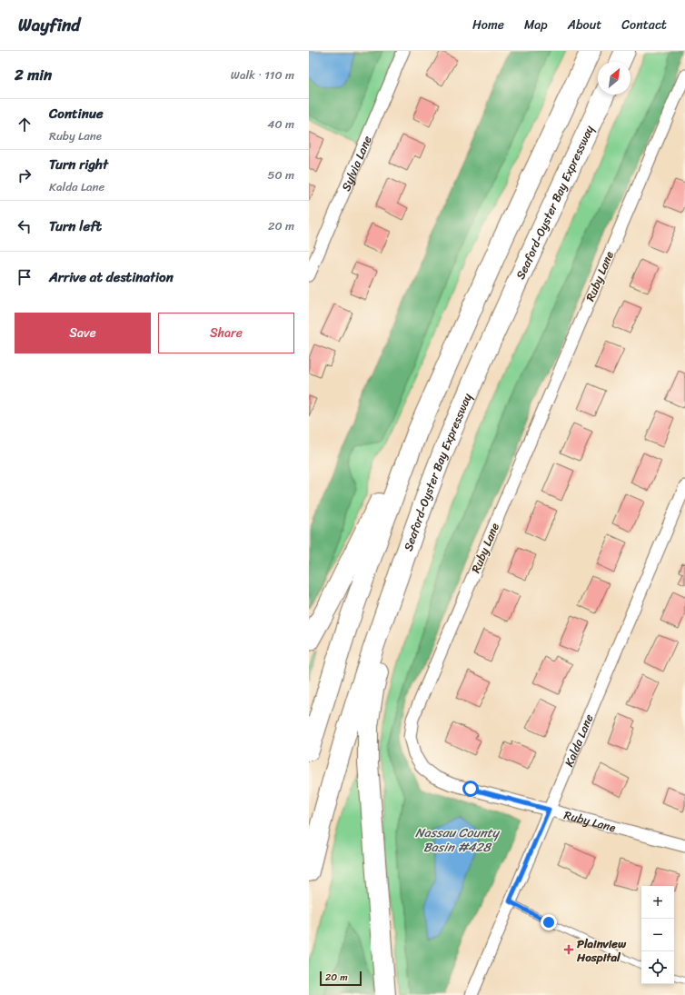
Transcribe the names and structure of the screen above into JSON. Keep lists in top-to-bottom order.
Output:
{
  "streets": {
    "highway": ["Seaford-Oyster Bay Expressway"],
    "street": ["Sylvia Lane", "Ruby Lane", "Kalda Lane"]
  },
  "crossings": [
    ["Ruby Lane", "Kalda Lane"]
  ],
  "water": ["Nassau County Basin #428"],
  "places": {
    "health": ["Plainview Hospital"]
  },
  "scale_bar": "20 m",
  "north": "top right",
  "page": {
    "header": "Wayfind",
    "nav": [
      "Home",
      "Map",
      "About",
      "Contact"
    ],
    "heading": ["2 min", "Walk · 110 m"],
    "list": [
      ["Continue", "Ruby Lane", "40 m"],
      ["Turn right", "Kalda Lane", "50 m"],
      ["Turn left", "20 m"],
      "Arrive at destination"
    ],
    "buttons": ["Save", "Share"],
    "map_buttons": ["+", "−"],
    "scale": "20 m"
  }
}
